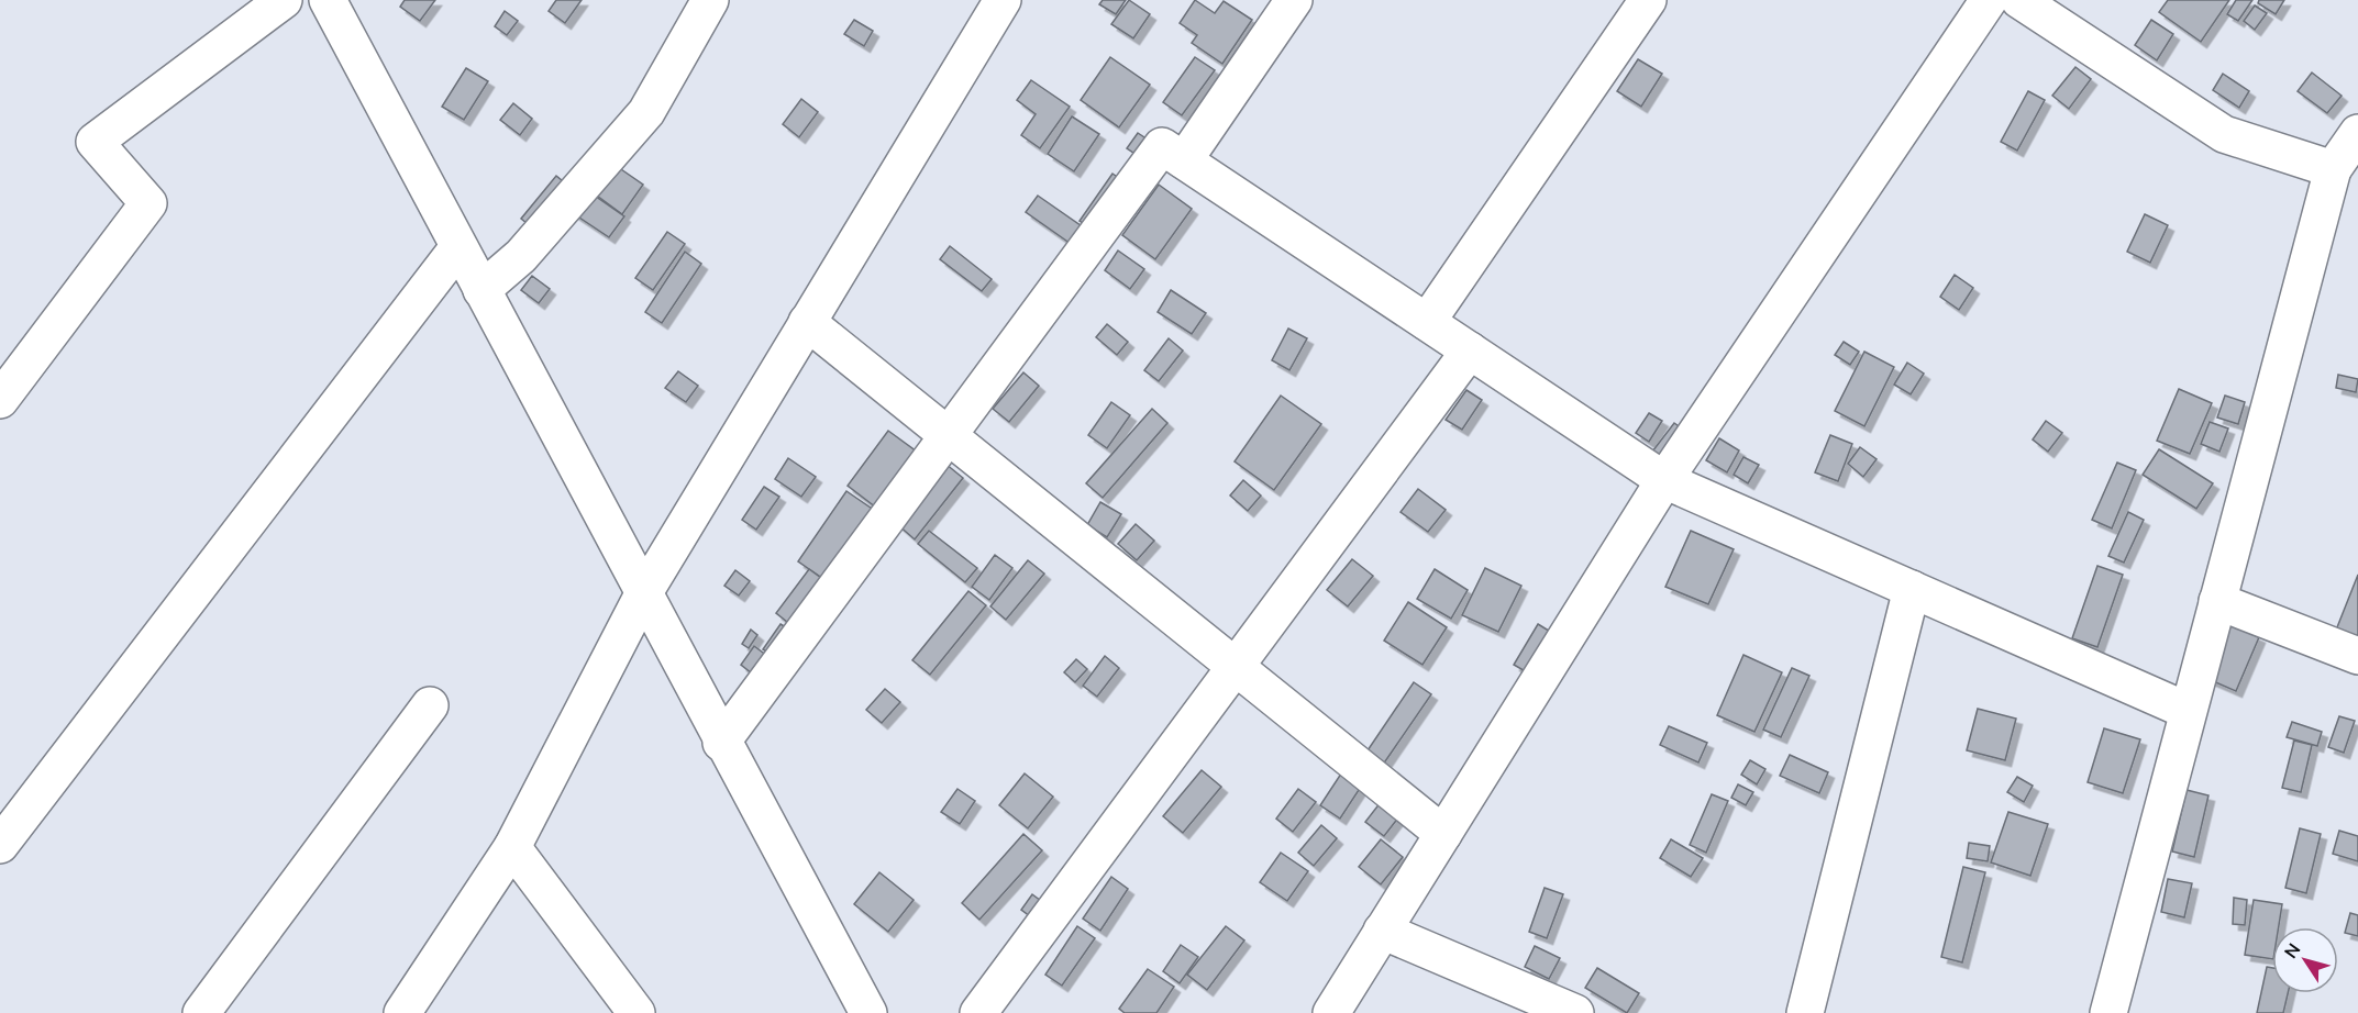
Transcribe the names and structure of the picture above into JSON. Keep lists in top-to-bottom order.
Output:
{
  "north": "top left"
}
